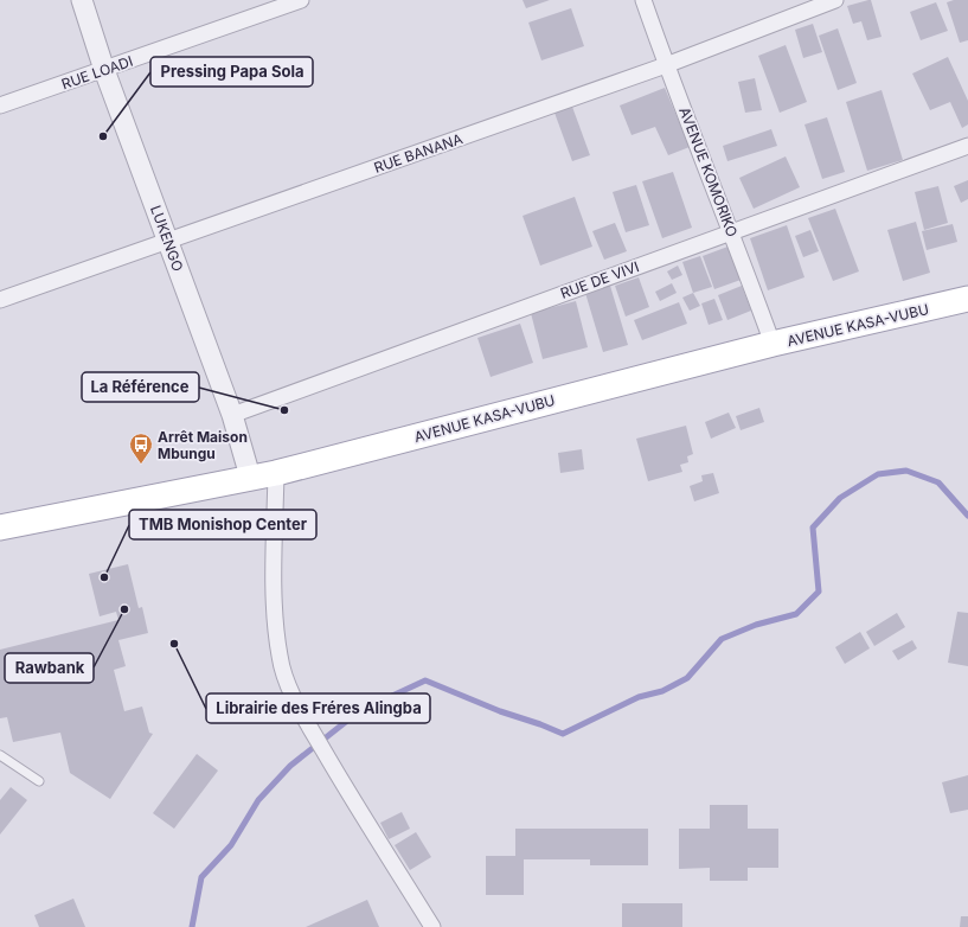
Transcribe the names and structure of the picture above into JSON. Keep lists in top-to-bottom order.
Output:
{
  "streets": {
    "main road": ["AVENUE KASA-VUBU"],
    "street": [
      "RUE LOADI",
      "RUE BANANA",
      "AVENUE KOMORIKO",
      "LUKENGO",
      "RUE DE VIVI"
    ]
  },
  "crossings": [
    ["RUE LOADI", "LUKENGO"],
    ["RUE BANANA", "AVENUE KOMORIKO"],
    ["RUE BANANA", "LUKENGO"],
    ["AVENUE KOMORIKO", "RUE DE VIVI"],
    ["AVENUE KOMORIKO", "AVENUE KASA-VUBU"],
    ["LUKENGO", "RUE DE VIVI"],
    ["LUKENGO", "AVENUE KASA-VUBU"]
  ],
  "places": {
    "other": [
      "Pressing Papa Sola",
      "La Référence",
      "TMB Monishop Center",
      "Rawbank",
      "Librairie des Fréres Alingba"
    ],
    "bus stop": ["Arrêt Maison Mbungu"]
  }
}
